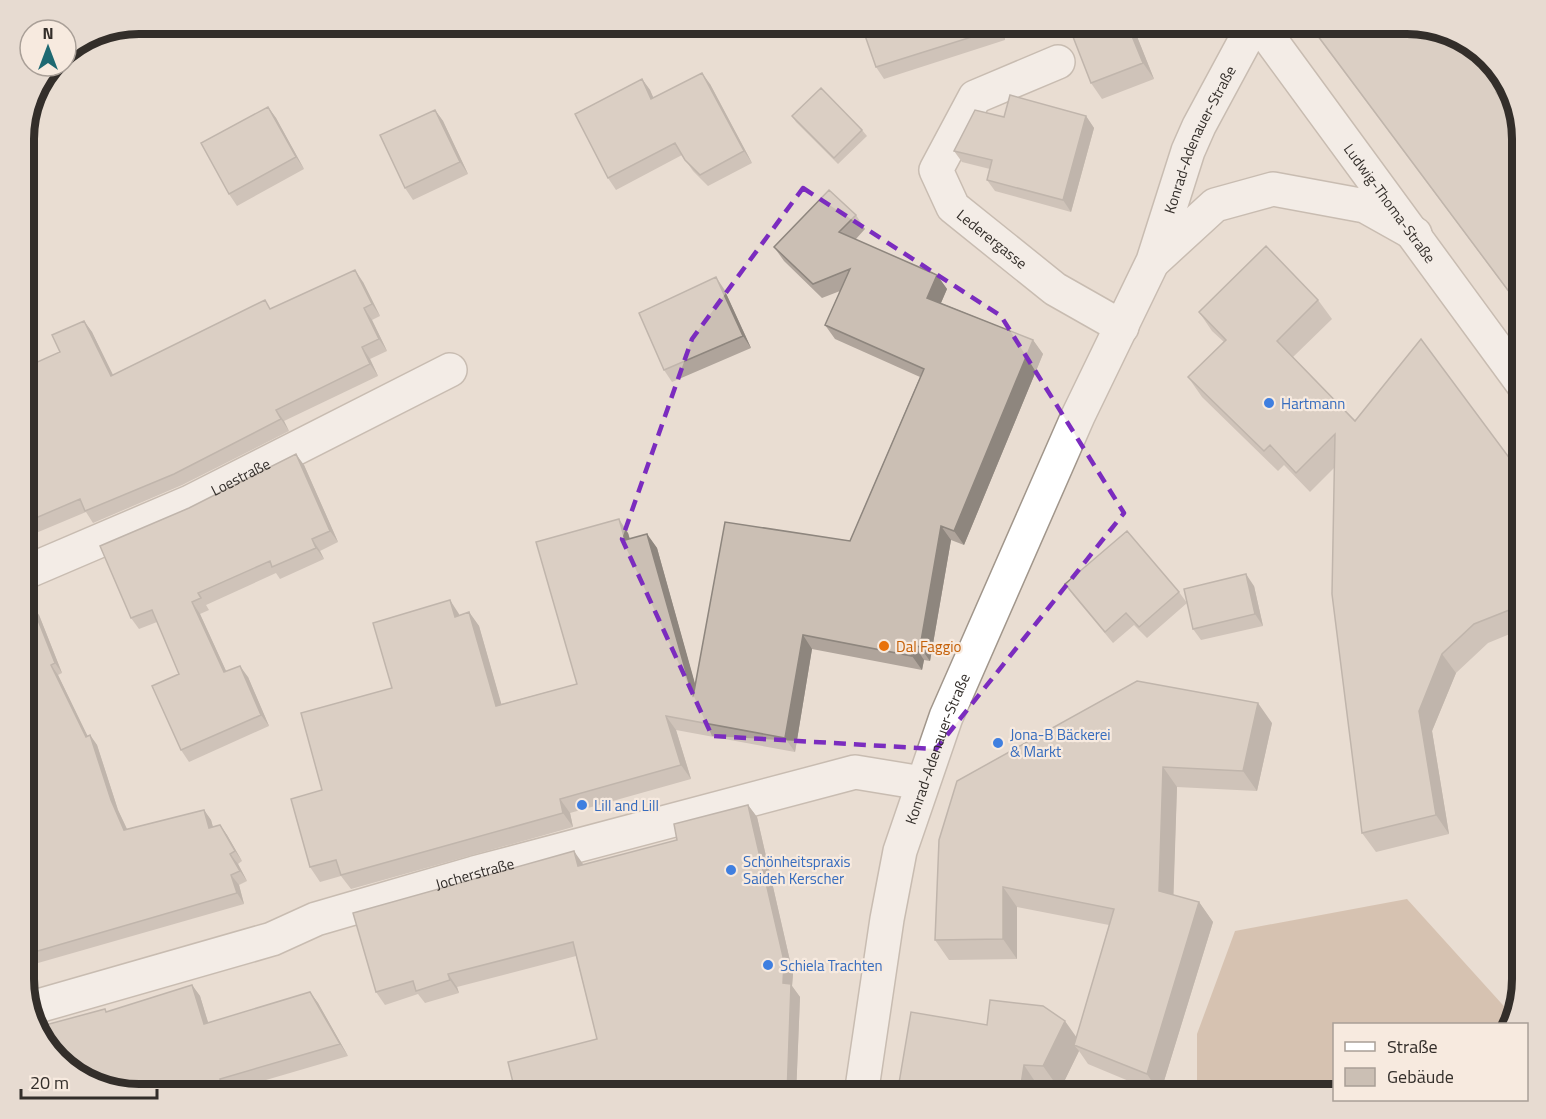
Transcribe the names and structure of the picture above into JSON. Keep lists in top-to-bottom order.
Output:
{
  "streets": {
    "street": [
      "Konrad-Adenauer-Straße",
      "Ludwig-Thoma-Straße",
      "Lederergasse",
      "Loestraße",
      "Jocherstraße"
    ]
  },
  "crossings": [
    ["Konrad-Adenauer-Straße", "Ludwig-Thoma-Straße"],
    ["Konrad-Adenauer-Straße", "Lederergasse"],
    ["Konrad-Adenauer-Straße", "Jocherstraße"]
  ],
  "places": [
    "Hartmann",
    "Dal Faggio",
    "Jona-B Bäckerei & Markt",
    "Lill and Lill",
    "Schönheitspraxis Saideh Kerscher",
    "Schiela Trachten"
  ],
  "legend": ["Straße", "Gebäude"],
  "scale_bar": "20 m",
  "north": "top"
}
